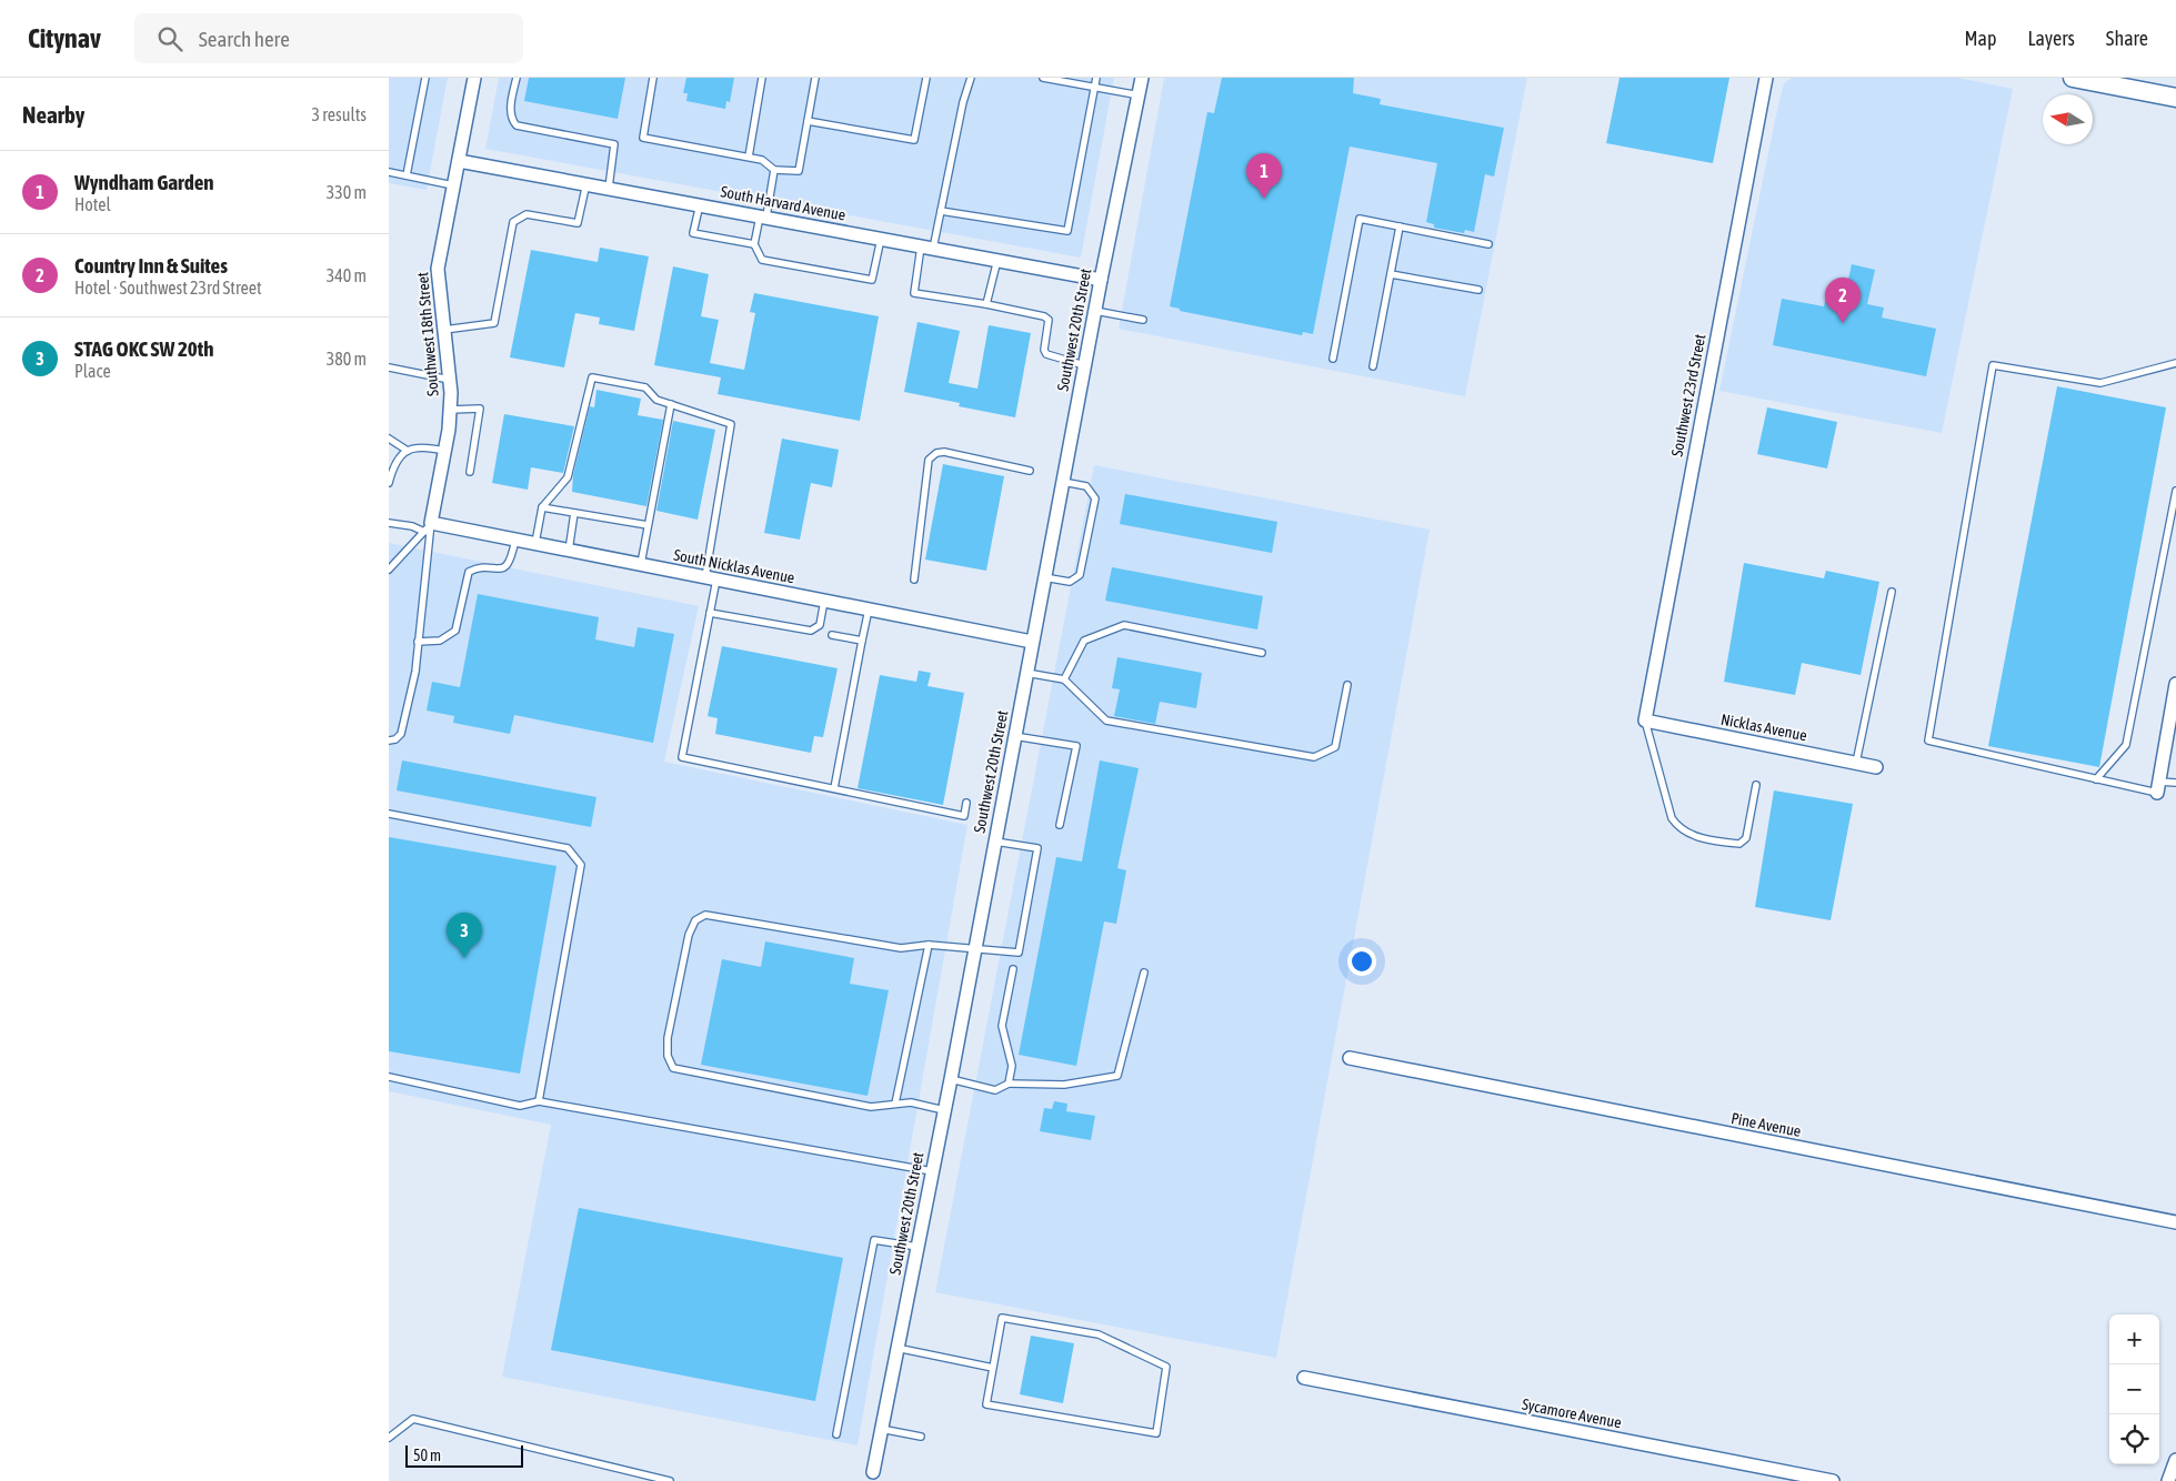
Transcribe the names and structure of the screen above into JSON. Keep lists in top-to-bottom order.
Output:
{
  "streets": {
    "street": [
      "South Harvard Avenue",
      "Southwest 20th Street",
      "Southwest 18th Street",
      "Southwest 23rd Street",
      "South Nicklas Avenue",
      "Nicklas Avenue",
      "Pine Avenue",
      "Sycamore Avenue"
    ]
  },
  "crossings": [
    ["South Harvard Avenue", "Southwest 20th Street"],
    ["South Harvard Avenue", "Southwest 18th Street"],
    ["Southwest 20th Street", "South Nicklas Avenue"],
    ["Southwest 18th Street", "South Nicklas Avenue"],
    ["Southwest 23rd Street", "Nicklas Avenue"]
  ],
  "scale_bar": "50 m",
  "north": "left",
  "page": {
    "header": "Citynav",
    "search": "Search here",
    "nav": ["Map", "Layers", "Share"],
    "heading": ["Nearby", "3 results"],
    "list": [
      {
        "mark": "1",
        "name": "Wyndham Garden",
        "note": "Hotel",
        "value": "330 m"
      },
      {
        "mark": "2",
        "name": "Country Inn & Suites",
        "note": "Hotel · Southwest 23rd Street",
        "value": "340 m"
      },
      {
        "mark": "3",
        "name": "STAG OKC SW 20th",
        "note": "Place",
        "value": "380 m"
      }
    ],
    "pins": ["1", "2", "3"],
    "map_buttons": ["+", "−"],
    "scale": "50 m"
  }
}
